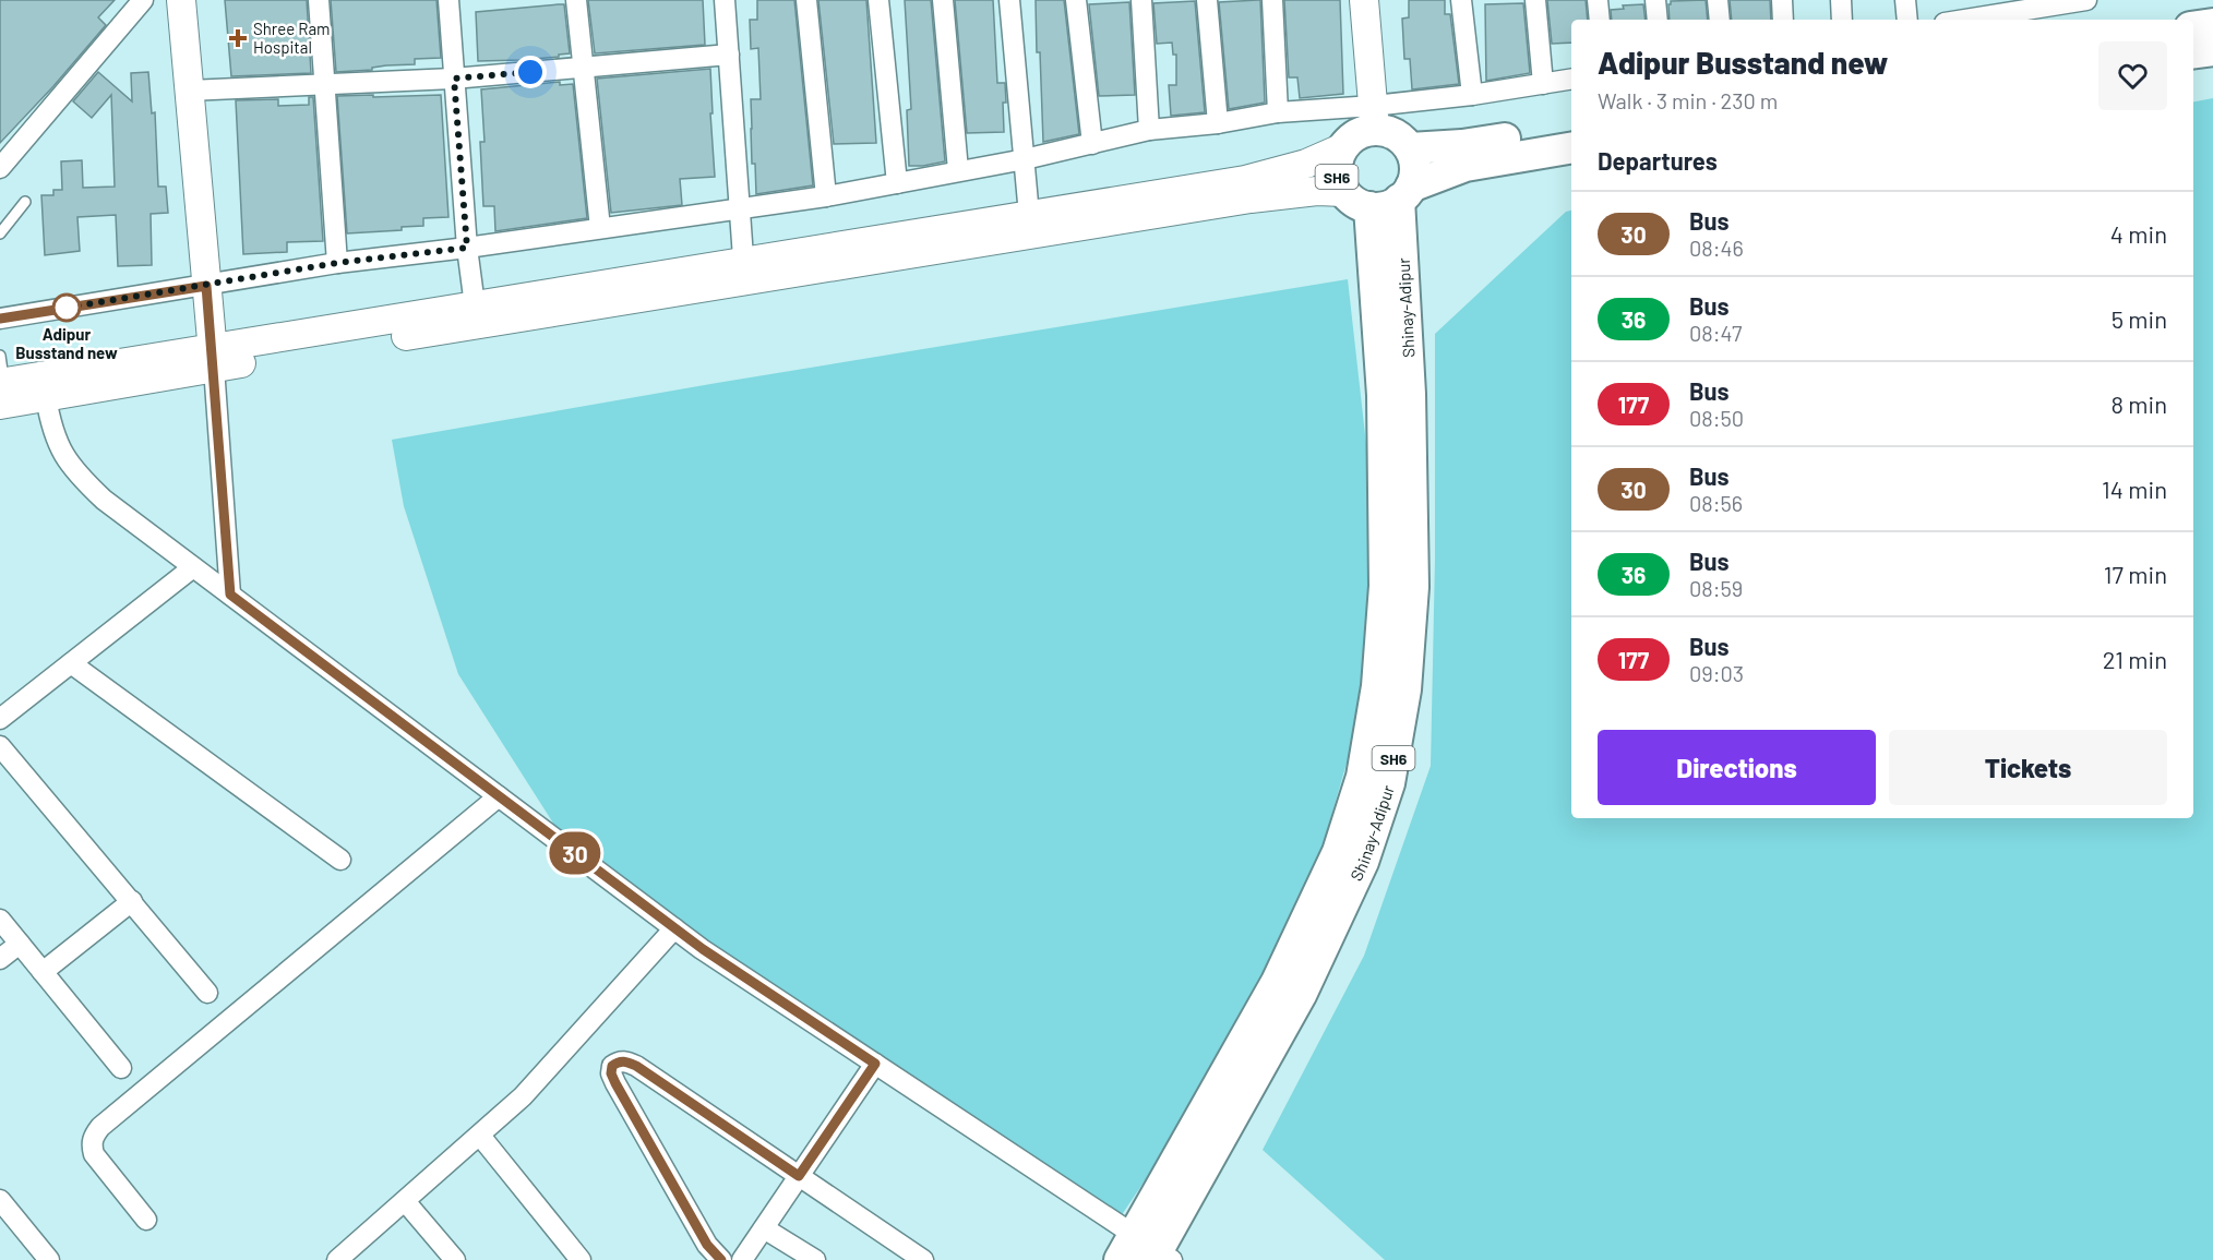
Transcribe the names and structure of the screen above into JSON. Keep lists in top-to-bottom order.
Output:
{
  "streets": {
    "main road": ["SH6", "Shinay-Adipur"]
  },
  "crossings": [
    ["SH6", "Shinay-Adipur"]
  ],
  "places": {
    "health": ["Shree Ram Hospital"],
    "other": ["Adipur Busstand new"]
  },
  "lines": ["bus line 30"],
  "page": {
    "on_map": "30",
    "heading": [
      ["Adipur Busstand new", "Walk · 3 min · 230 m"],
      "Departures"
    ],
    "list": [
      {
        "mark": "30",
        "name": "Bus",
        "note": "08:46",
        "value": "4 min"
      },
      {
        "mark": "36",
        "name": "Bus",
        "note": "08:47",
        "value": "5 min"
      },
      {
        "mark": "177",
        "name": "Bus",
        "note": "08:50",
        "value": "8 min"
      },
      {
        "mark": "30",
        "name": "Bus",
        "note": "08:56",
        "value": "14 min"
      },
      {
        "mark": "36",
        "name": "Bus",
        "note": "08:59",
        "value": "17 min"
      },
      {
        "mark": "177",
        "name": "Bus",
        "note": "09:03",
        "value": "21 min"
      }
    ],
    "buttons": ["Directions", "Tickets"]
  }
}
